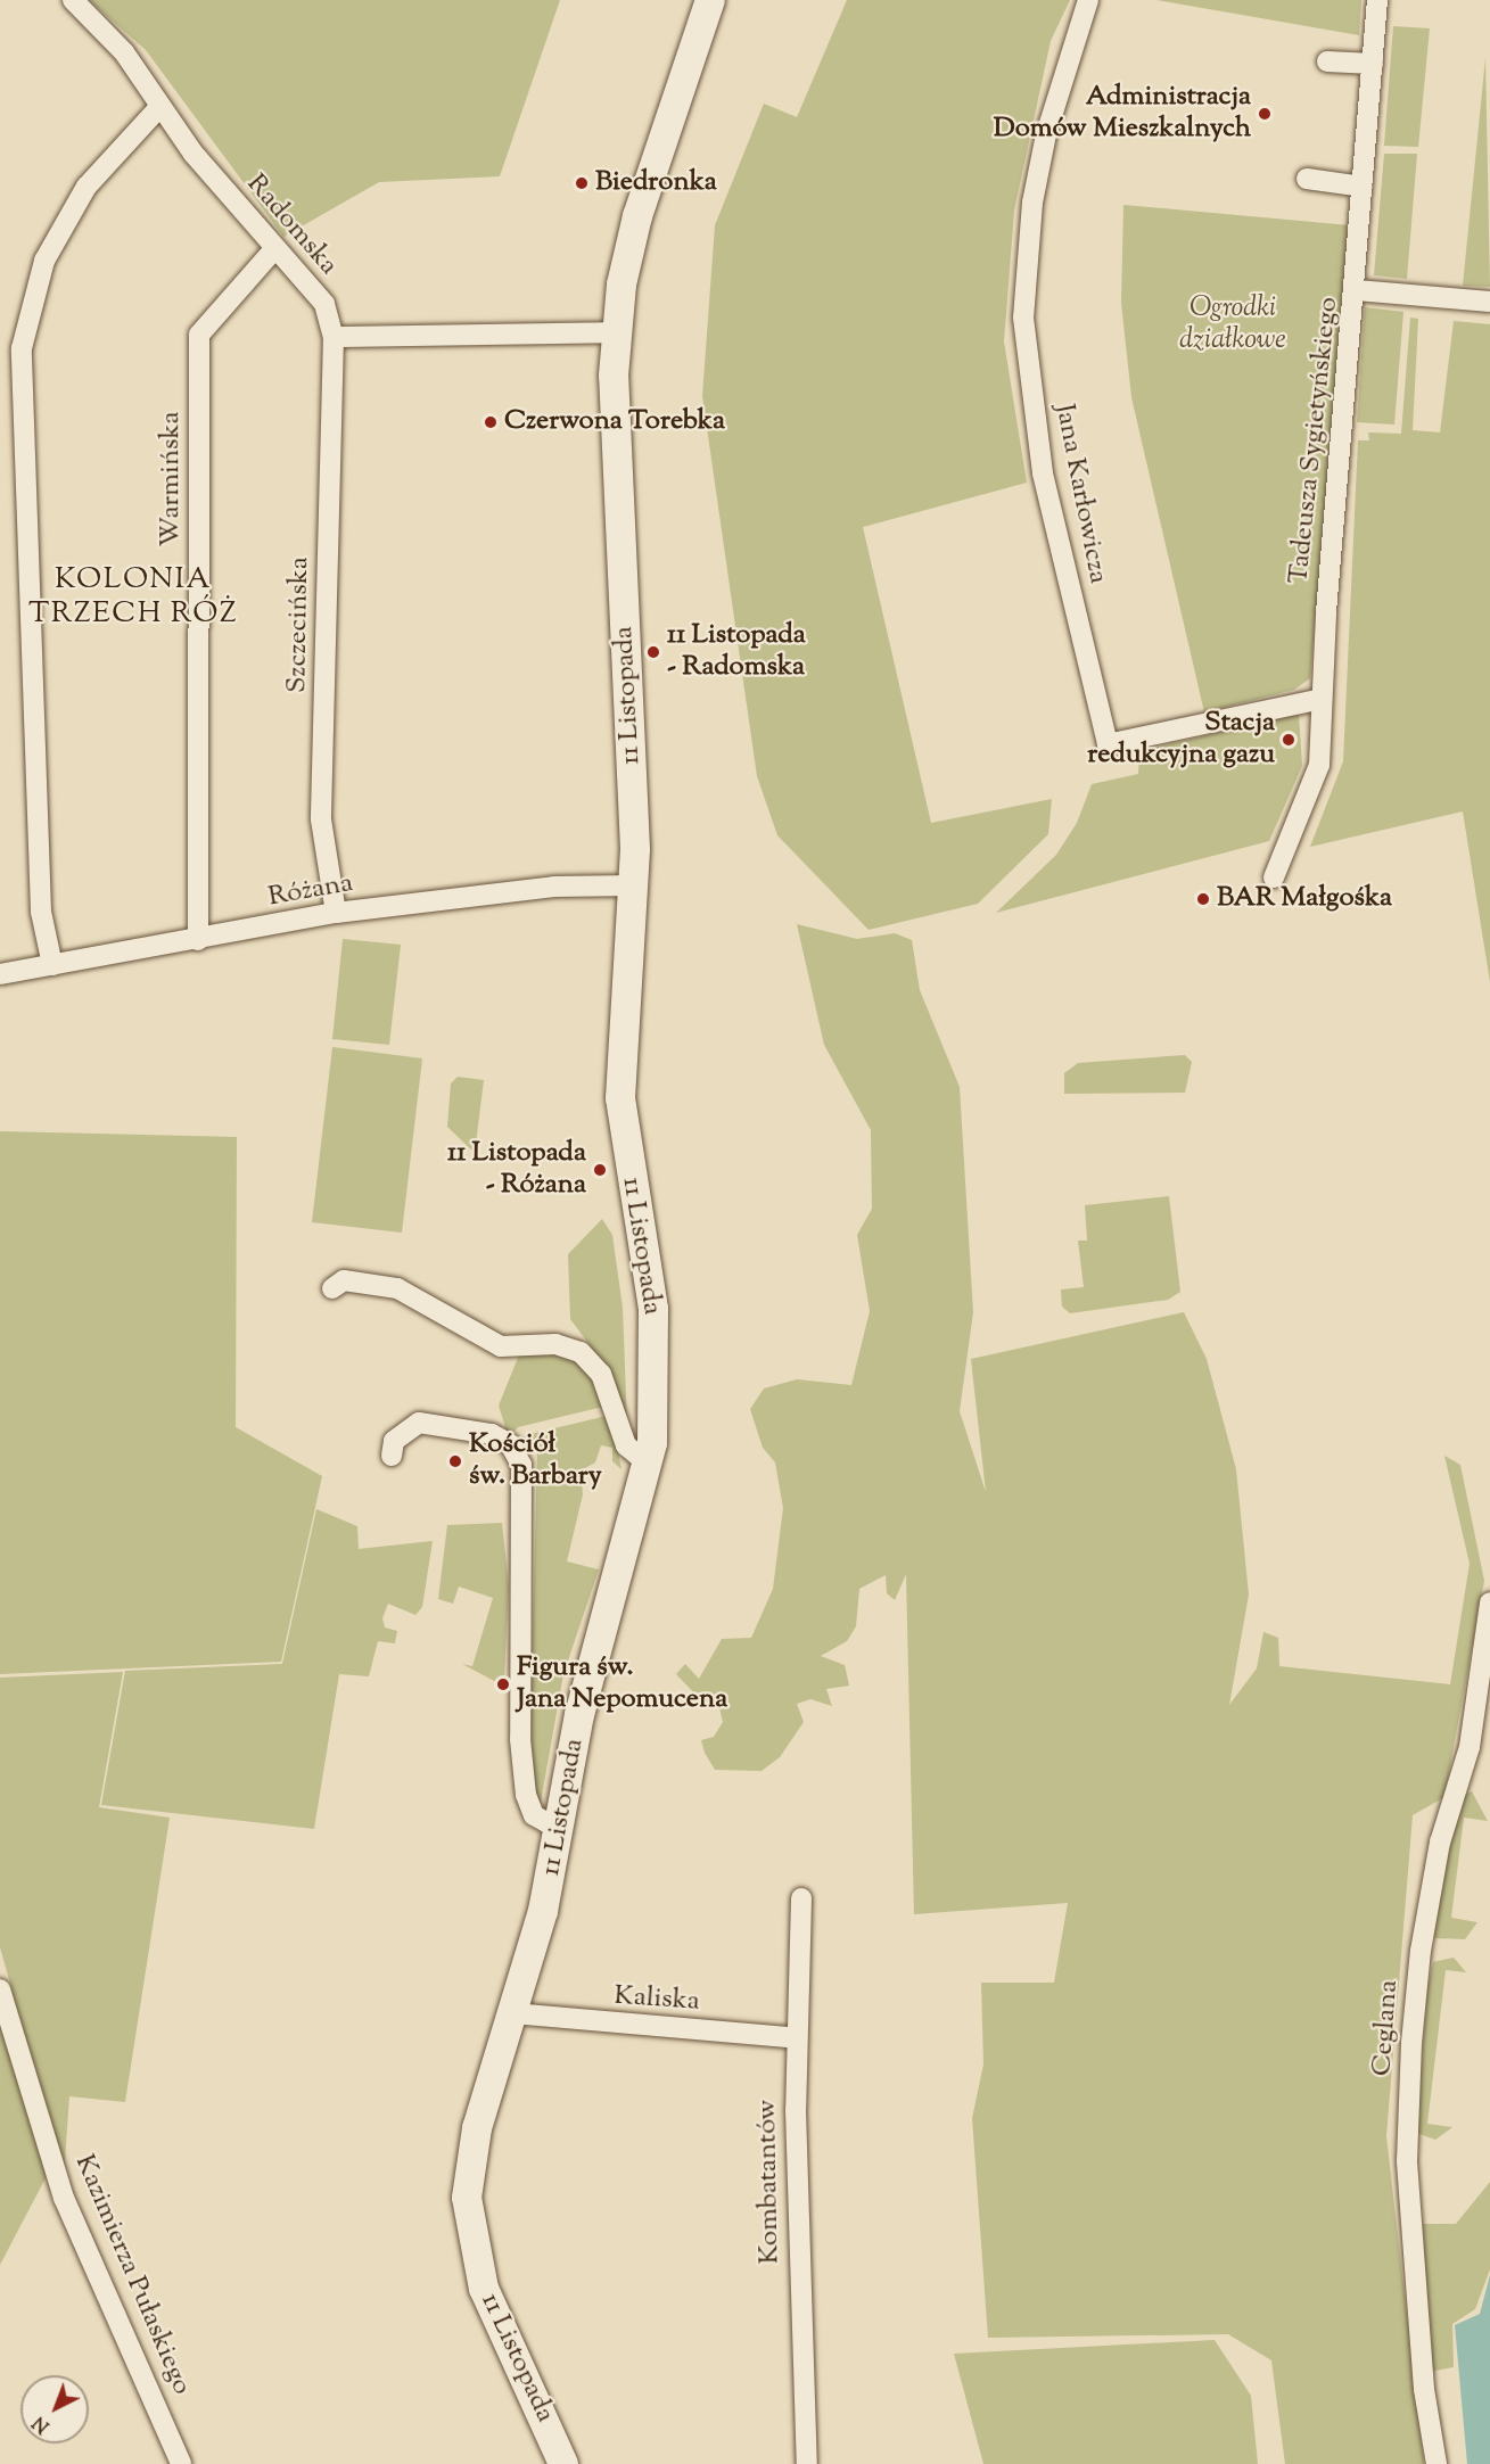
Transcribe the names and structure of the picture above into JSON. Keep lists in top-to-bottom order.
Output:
{
  "streets": {
    "main road": ["11 Listopada"],
    "street": [
      "Radomska",
      "Tadeusza Sygietyńskiego",
      "Warmińska",
      "Jana Karłowicza",
      "Szczecińska",
      "Różana",
      "Kaliska",
      "Ceglana",
      "Kombatantów",
      "Kazimierza Pułaskiego"
    ]
  },
  "crossings": [
    ["Radomska", "Warmińska"],
    ["Radomska", "Szczecińska"],
    ["Tadeusza Sygietyńskiego", "Jana Karłowicza"],
    ["Warmińska", "Różana"],
    ["Szczecińska", "Różana"],
    ["11 Listopada", "Różana"],
    ["11 Listopada", "Kaliska"],
    ["Kaliska", "Kombatantów"]
  ],
  "districts": ["KOLONIA TRZECH RÓŻ"],
  "parks": ["Ogrodki działkowe"],
  "places": [
    "Administracja Domów Mieszkalnych",
    "Biedronka",
    "Czerwona Torebka",
    "11 Listopada - Radomska",
    "Stacja redukcyjna gazu",
    "BAR Małgośka",
    "11 Listopada - Różana",
    "Kościół św. Barbary",
    "Figura św. Jana Nepomucena"
  ],
  "north": "bottom left"
}
